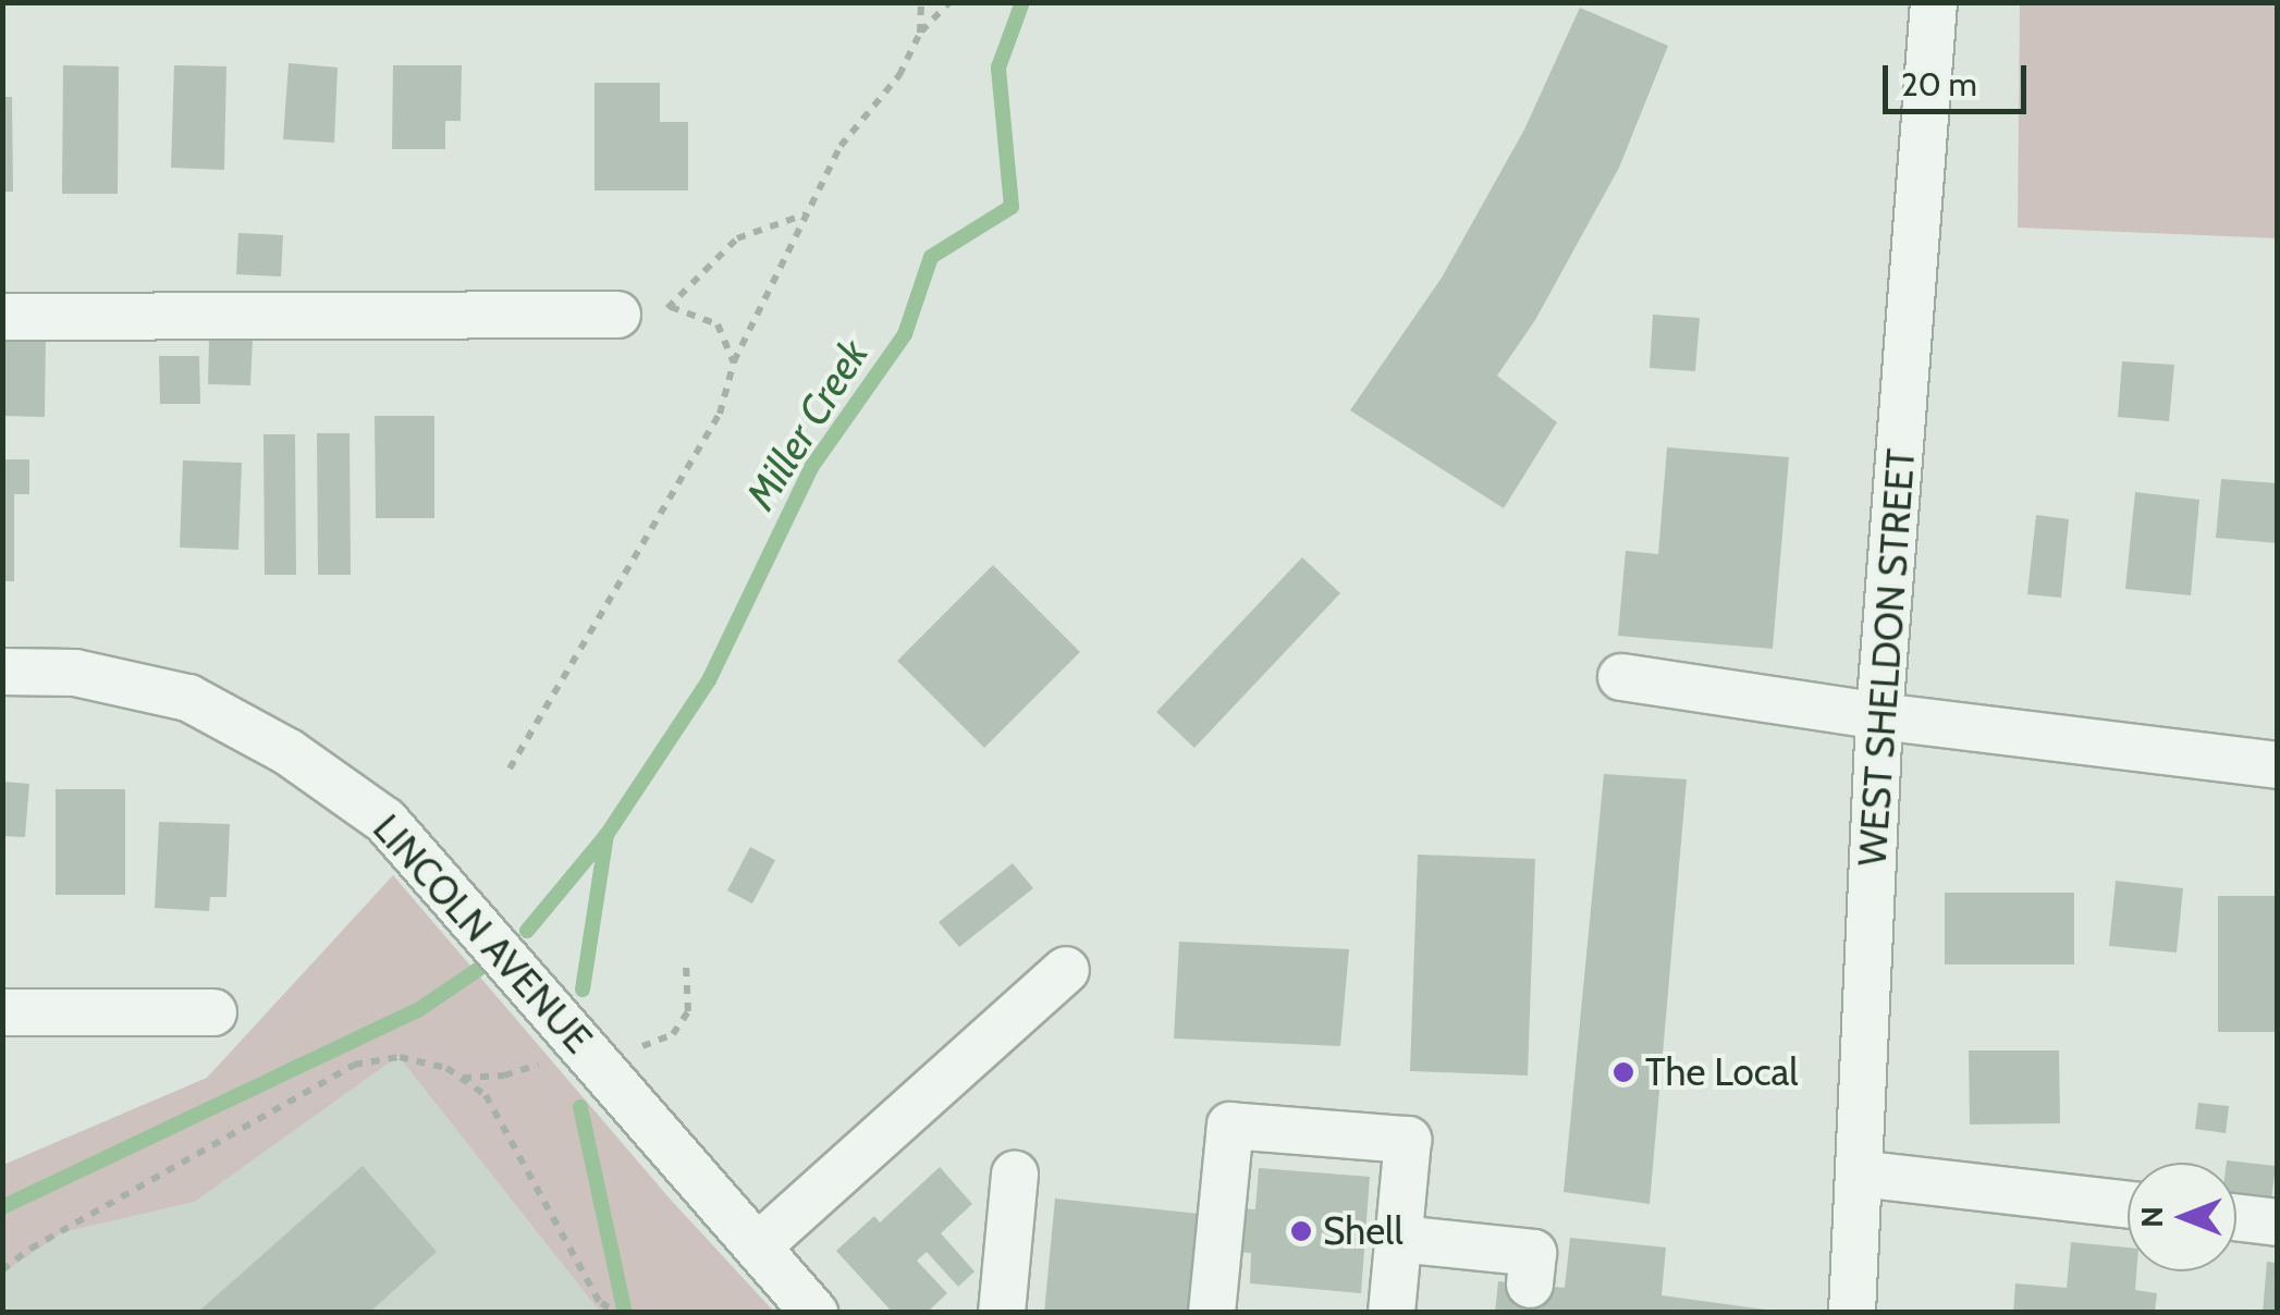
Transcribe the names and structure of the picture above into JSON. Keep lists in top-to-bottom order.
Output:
{
  "streets": {
    "street": ["WEST SHELDON STREET", "LINCOLN AVENUE"]
  },
  "water": ["Miller Creek"],
  "places": ["The Local", "Shell"],
  "scale_bar": "20 m",
  "north": "left"
}
